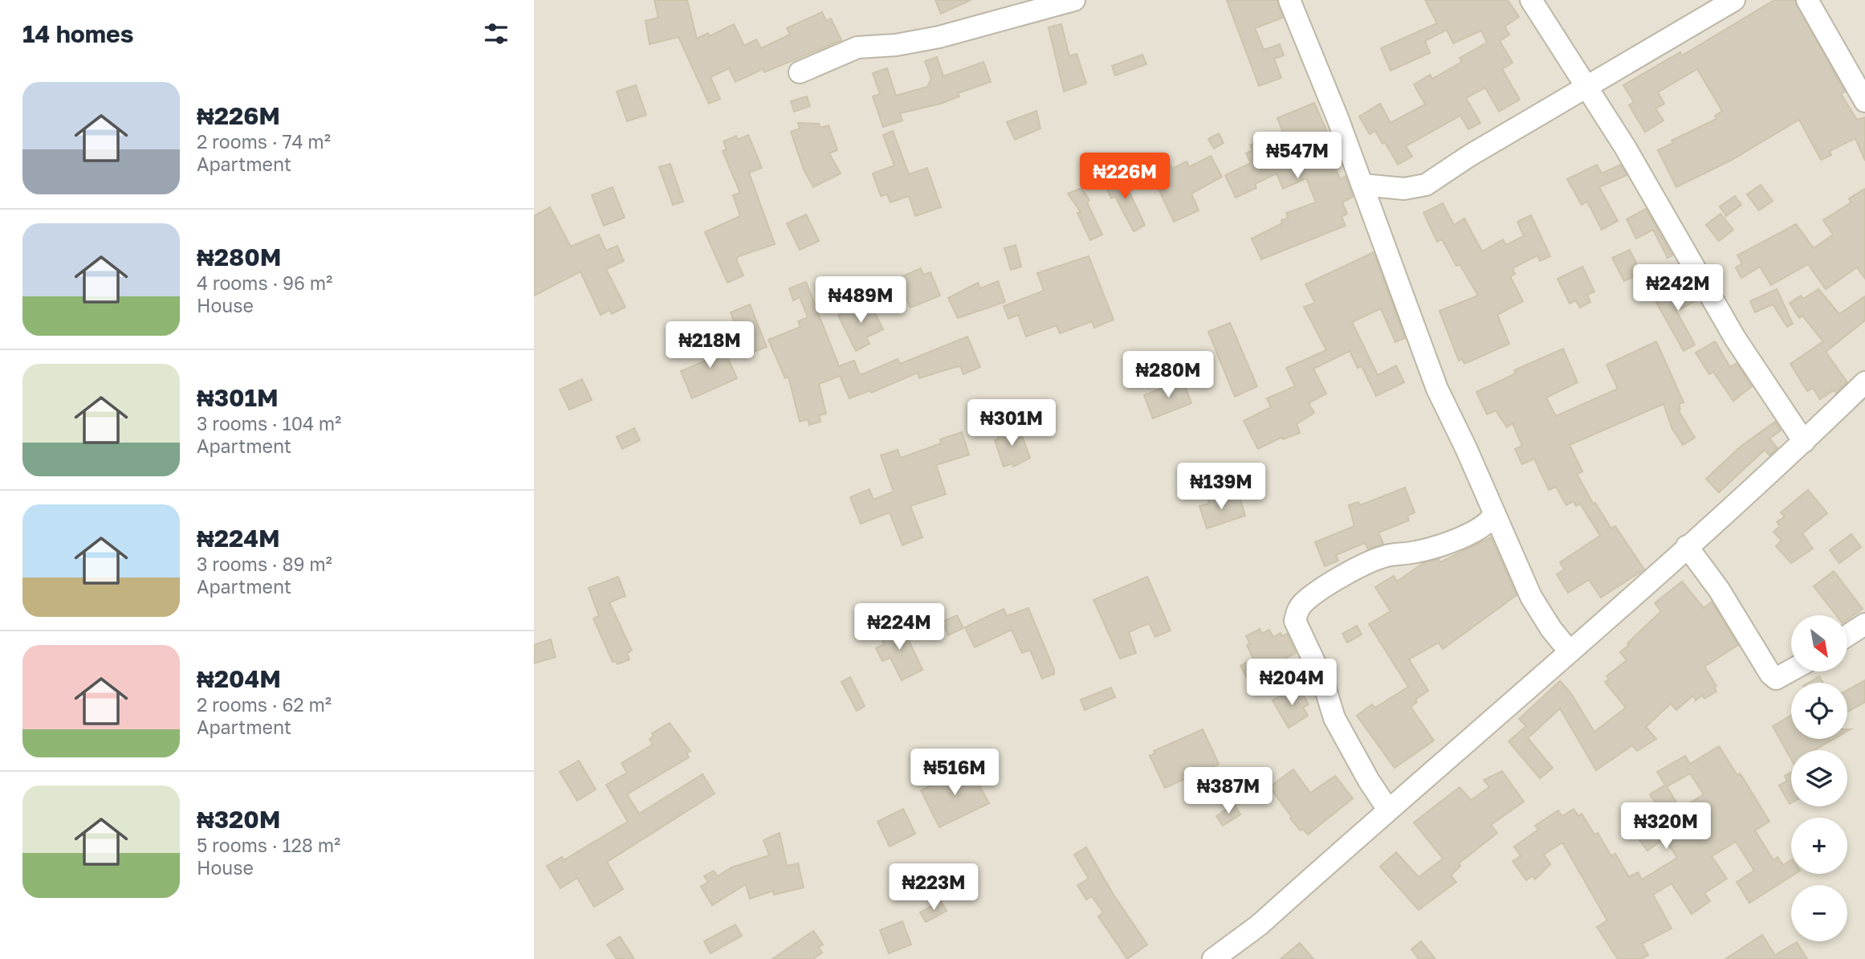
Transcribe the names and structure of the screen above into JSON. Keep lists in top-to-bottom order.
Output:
{
  "north": "bottom right",
  "page": {
    "heading": "14 homes",
    "list": [
      {
        "name": "₦226M",
        "note": "2 rooms · 74 m² · Apartment"
      },
      {
        "name": "₦280M",
        "note": "4 rooms · 96 m² · House"
      },
      {
        "name": "₦301M",
        "note": "3 rooms · 104 m² · Apartment"
      },
      {
        "name": "₦224M",
        "note": "3 rooms · 89 m² · Apartment"
      },
      {
        "name": "₦204M",
        "note": "2 rooms · 62 m² · Apartment"
      },
      {
        "name": "₦320M",
        "note": "5 rooms · 128 m² · House"
      }
    ],
    "price": [
      "₦547M",
      "₦226M",
      "₦242M",
      "₦489M",
      "₦218M",
      "₦280M",
      "₦301M",
      "₦139M",
      "₦224M",
      "₦204M",
      "₦516M",
      "₦387M",
      "₦320M",
      "₦223M"
    ],
    "map_buttons": ["+", "−"]
  }
}
